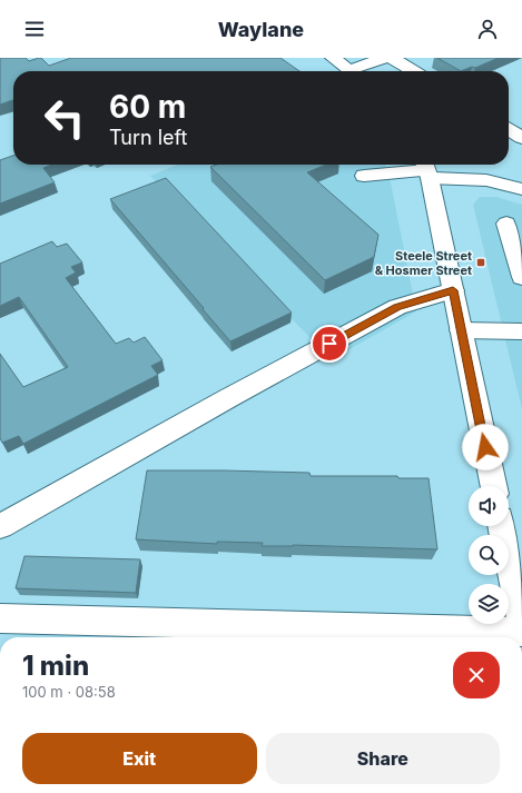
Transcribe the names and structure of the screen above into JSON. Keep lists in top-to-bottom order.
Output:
{
  "places": {
    "transit": ["Steele Street & Hosmer Street"]
  },
  "page": {
    "header": "Waylane",
    "turn": ["60 m", "Turn left"],
    "heading": ["1 min", "100 m · 08:58"],
    "buttons": ["Exit", "Share"]
  }
}
